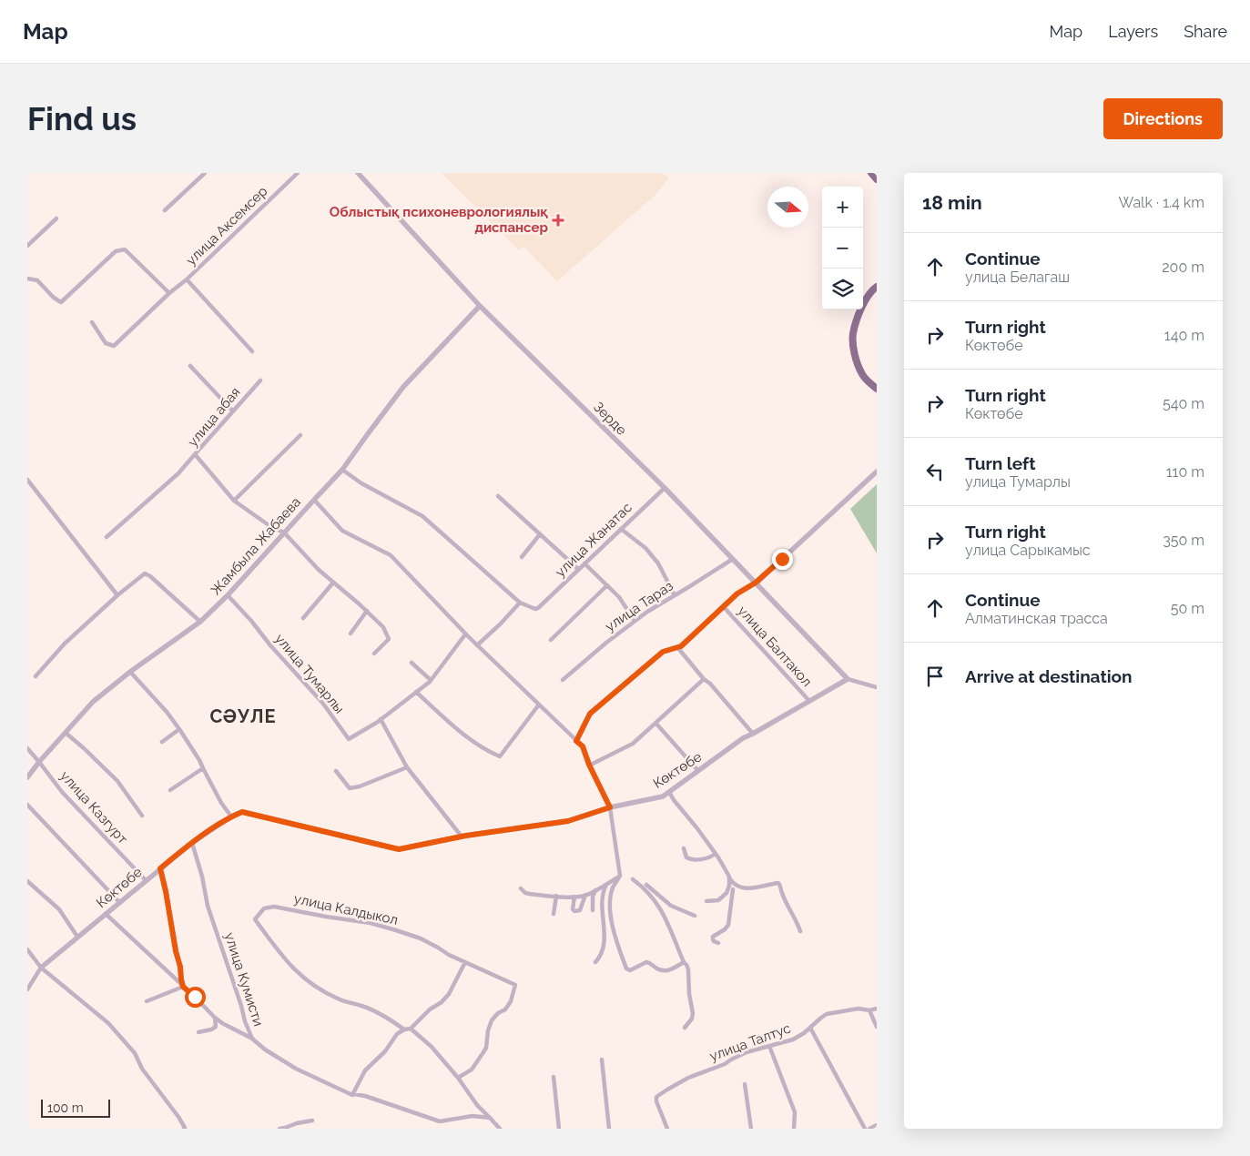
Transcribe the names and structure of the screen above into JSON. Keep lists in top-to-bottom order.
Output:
{
  "streets": {
    "street": [
      "улица Аксемсер",
      "улица абая",
      "Зерде",
      "улица Жанатас",
      "Жамбыла Жабаева",
      "улица Тараз",
      "улица Балтакол",
      "улица Тумарлы",
      "Көктөбе",
      "улица Казгурт",
      "улица Калдыкол",
      "улица Кумисти",
      "улица Талтус"
    ]
  },
  "crossings": [
    ["улица абая", "Жамбыла Жабаева"],
    ["Зерде", "улица Жанатас"],
    ["Зерде", "Жамбыла Жабаева"],
    ["Зерде", "улица Тараз"],
    ["Зерде", "Көктөбе"],
    ["Жамбыла Жабаева", "улица Тумарлы"],
    ["Жамбыла Жабаева", "улица Казгурт"],
    ["улица Балтакол", "Көктөбе"],
    ["Көктөбе", "улица Казгурт"],
    ["Көктөбе", "улица Кумисти"]
  ],
  "districts": ["СӘУЛЕ"],
  "places": {
    "health": ["Облыстық психоневрологиялық диспансер"]
  },
  "scale_bar": "100 m",
  "north": "right",
  "page": {
    "header": "Map",
    "nav": ["Map", "Layers", "Share"],
    "buttons": "Directions",
    "title": "Find us",
    "heading": ["18 min", "Walk · 1.4 km"],
    "map_buttons": ["+", "−"],
    "list": [
      ["Continue", "улица Белагаш", "200 m"],
      ["Turn right", "Көктөбе", "140 m"],
      ["Turn right", "Көктөбе", "540 m"],
      ["Turn left", "улица Тумарлы", "110 m"],
      ["Turn right", "улица Сарыкамыс", "350 m"],
      ["Continue", "Алматинская трасса", "50 m"],
      "Arrive at destination"
    ],
    "scale": "100 m"
  }
}
